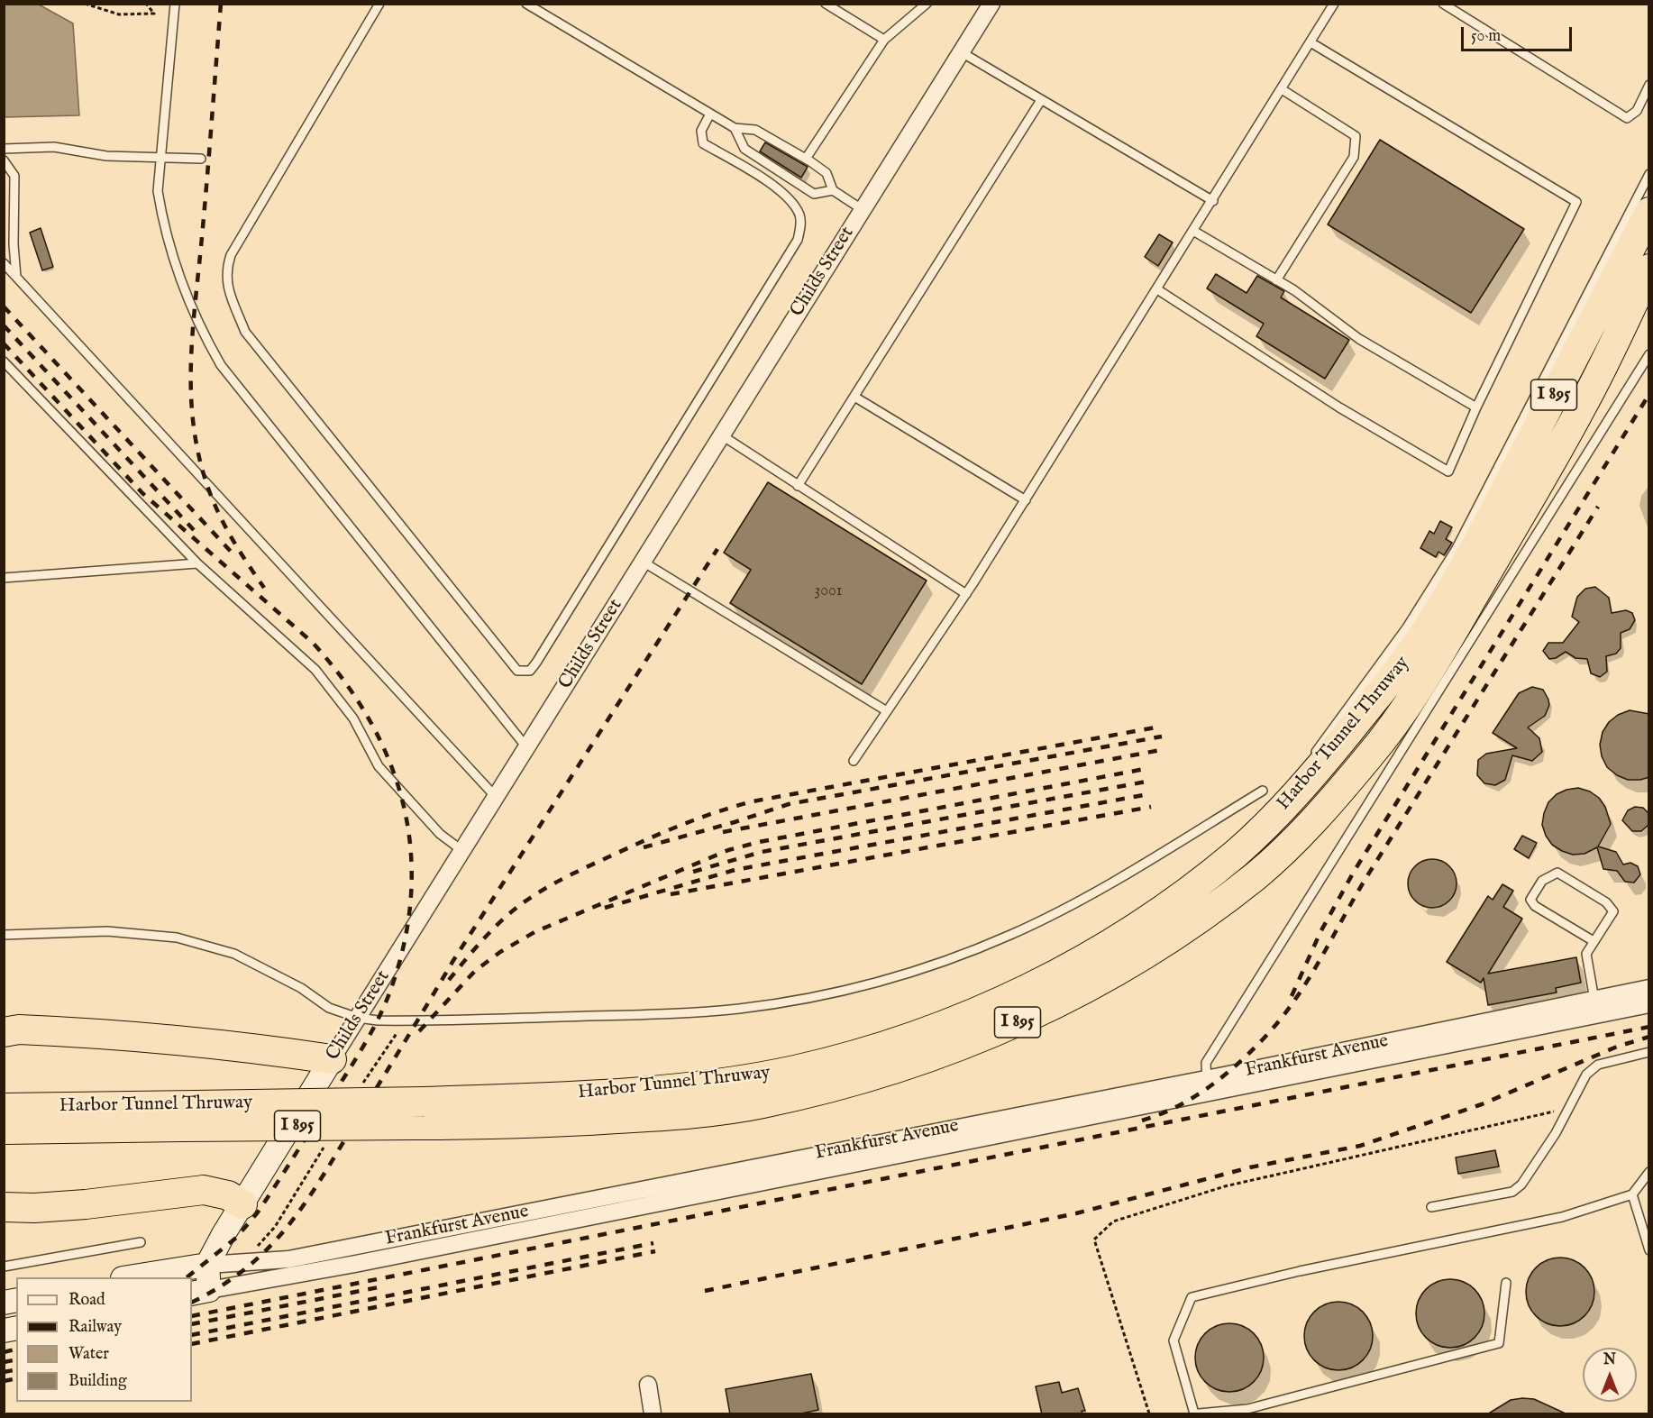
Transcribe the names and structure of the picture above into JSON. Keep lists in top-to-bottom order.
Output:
{
  "streets": {
    "highway": ["I 895", "Harbor Tunnel Thruway"],
    "main road": ["Childs Street", "Frankfurst Avenue"]
  },
  "crossings": [
    ["Childs Street", "Frankfurst Avenue"]
  ],
  "house_numbers": ["3001"],
  "legend": [
    "Road",
    "Railway",
    "Water",
    "Building"
  ],
  "scale_bar": "50 m",
  "north": "top"
}
